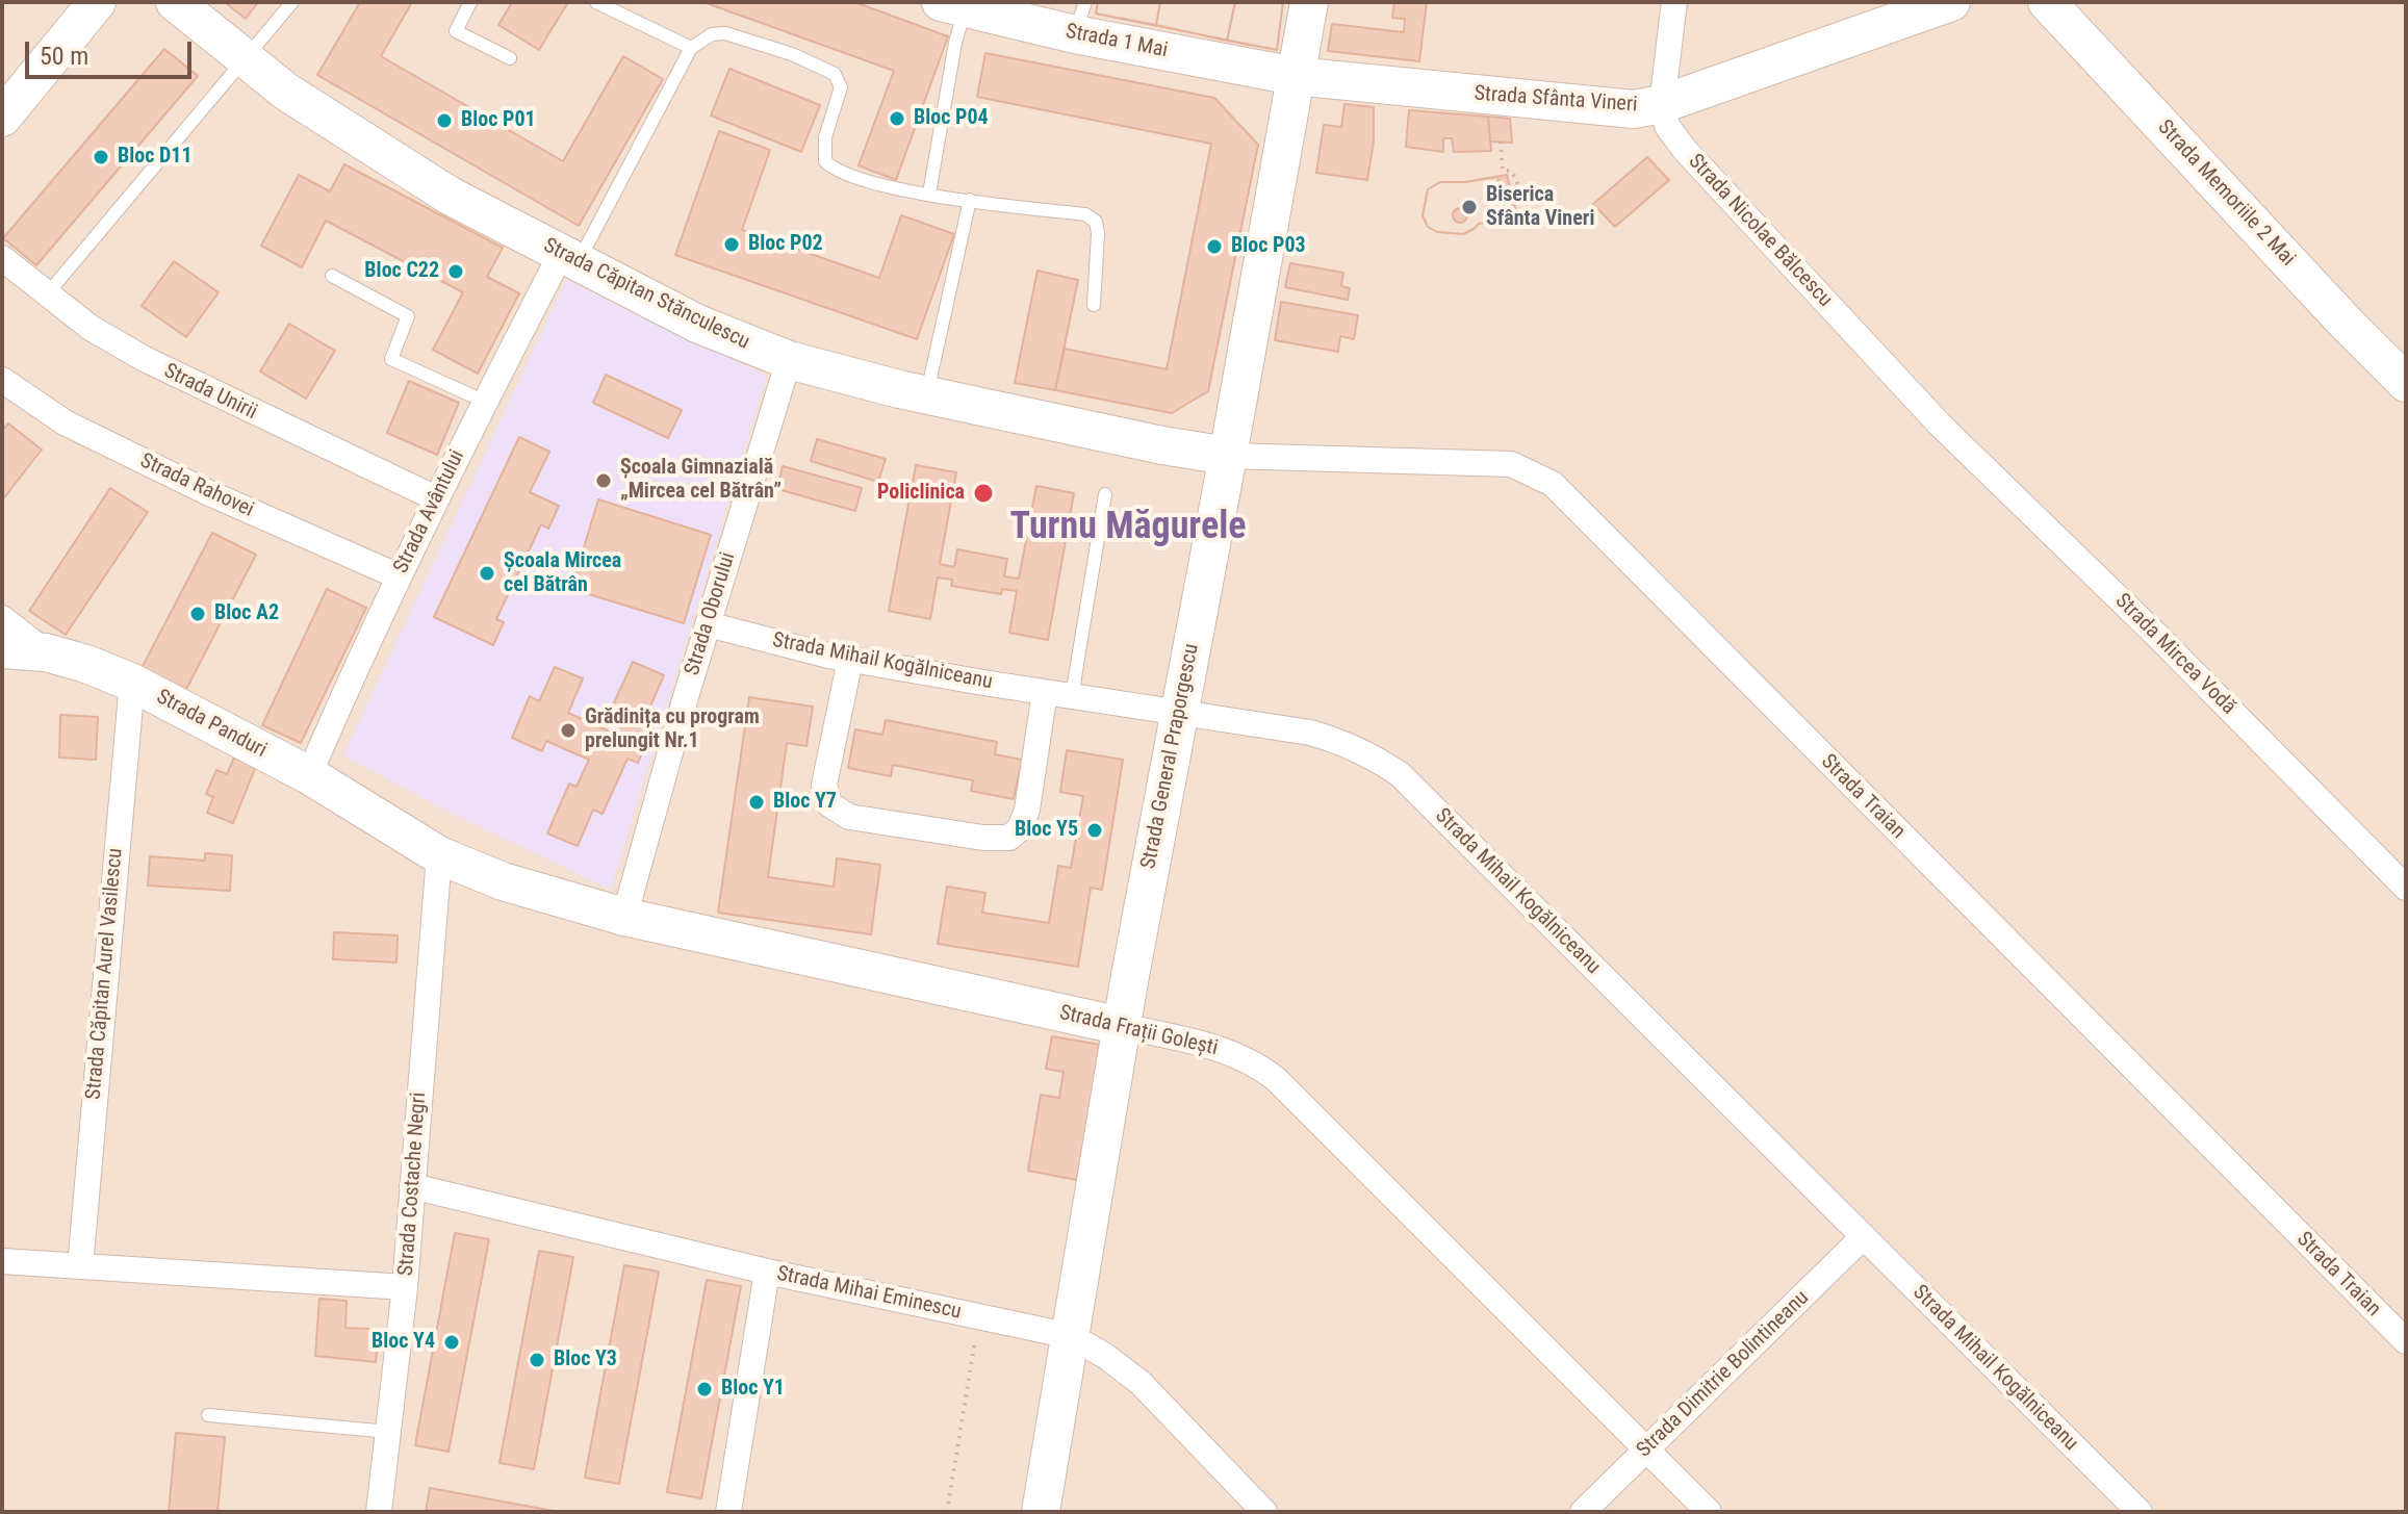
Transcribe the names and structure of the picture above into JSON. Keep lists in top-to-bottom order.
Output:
{
  "streets": {
    "main road": [
      "Strada 1 Mai",
      "Strada Sfânta Vineri",
      "Strada Memoriile 2 Mai",
      "Strada Căpitan Stănculescu",
      "Strada Panduri",
      "Strada General Praporgescu",
      "Strada Frații Golești"
    ],
    "street": [
      "Strada Nicolae Bălcescu",
      "Strada Unirii",
      "Strada Rahovei",
      "Strada Avântului",
      "Strada Oborului",
      "Strada Mircea Vodă",
      "Strada Mihail Kogălniceanu",
      "Strada Traian",
      "Strada Căpitan Aurel Vasilescu",
      "Strada Costache Negri",
      "Strada Mihai Eminescu",
      "Strada Dimitrie Bolintineanu"
    ]
  },
  "crossings": [
    ["Strada 1 Mai", "Strada Sfânta Vineri"],
    ["Strada 1 Mai", "Strada General Praporgescu"],
    ["Strada Sfânta Vineri", "Strada Nicolae Bălcescu"],
    ["Strada Sfânta Vineri", "Strada General Praporgescu"],
    ["Strada Nicolae Bălcescu", "Strada Mircea Vodă"],
    ["Strada Căpitan Stănculescu", "Strada Avântului"],
    ["Strada Căpitan Stănculescu", "Strada Oborului"],
    ["Strada Căpitan Stănculescu", "Strada General Praporgescu"],
    ["Strada Căpitan Stănculescu", "Strada Traian"],
    ["Strada Unirii", "Strada Avântului"],
    ["Strada Rahovei", "Strada Avântului"],
    ["Strada Avântului", "Strada Panduri"],
    ["Strada Oborului", "Strada Mihail Kogălniceanu"],
    ["Strada Oborului", "Strada Frații Golești"],
    ["Strada Mihail Kogălniceanu", "Strada General Praporgescu"],
    ["Strada Mihail Kogălniceanu", "Strada Dimitrie Bolintineanu"],
    ["Strada Panduri", "Strada Căpitan Aurel Vasilescu"],
    ["Strada Panduri", "Strada Frații Golești"],
    ["Strada General Praporgescu", "Strada Traian"],
    ["Strada General Praporgescu", "Strada Frații Golești"],
    ["Strada General Praporgescu", "Strada Mihai Eminescu"],
    ["Strada Frații Golești", "Strada Costache Negri"],
    ["Strada Frații Golești", "Strada Dimitrie Bolintineanu"],
    ["Strada Costache Negri", "Strada Mihai Eminescu"]
  ],
  "districts": ["Turnu Măgurele"],
  "places": [
    "Bloc P04",
    "Bloc P01",
    "Bloc D11",
    "Biserica Sfânta Vineri",
    "Bloc P02",
    "Bloc P03",
    "Bloc C22",
    "Școala Gimnazială „Mircea cel Bătrân”",
    "Policlinica",
    "Școala Mircea cel Bătrân",
    "Bloc A2",
    "Grădinița cu program prelungit Nr.1",
    "Bloc Y7",
    "Bloc Y5",
    "Bloc Y4",
    "Bloc Y3",
    "Bloc Y1"
  ],
  "scale_bar": "50 m"
}
